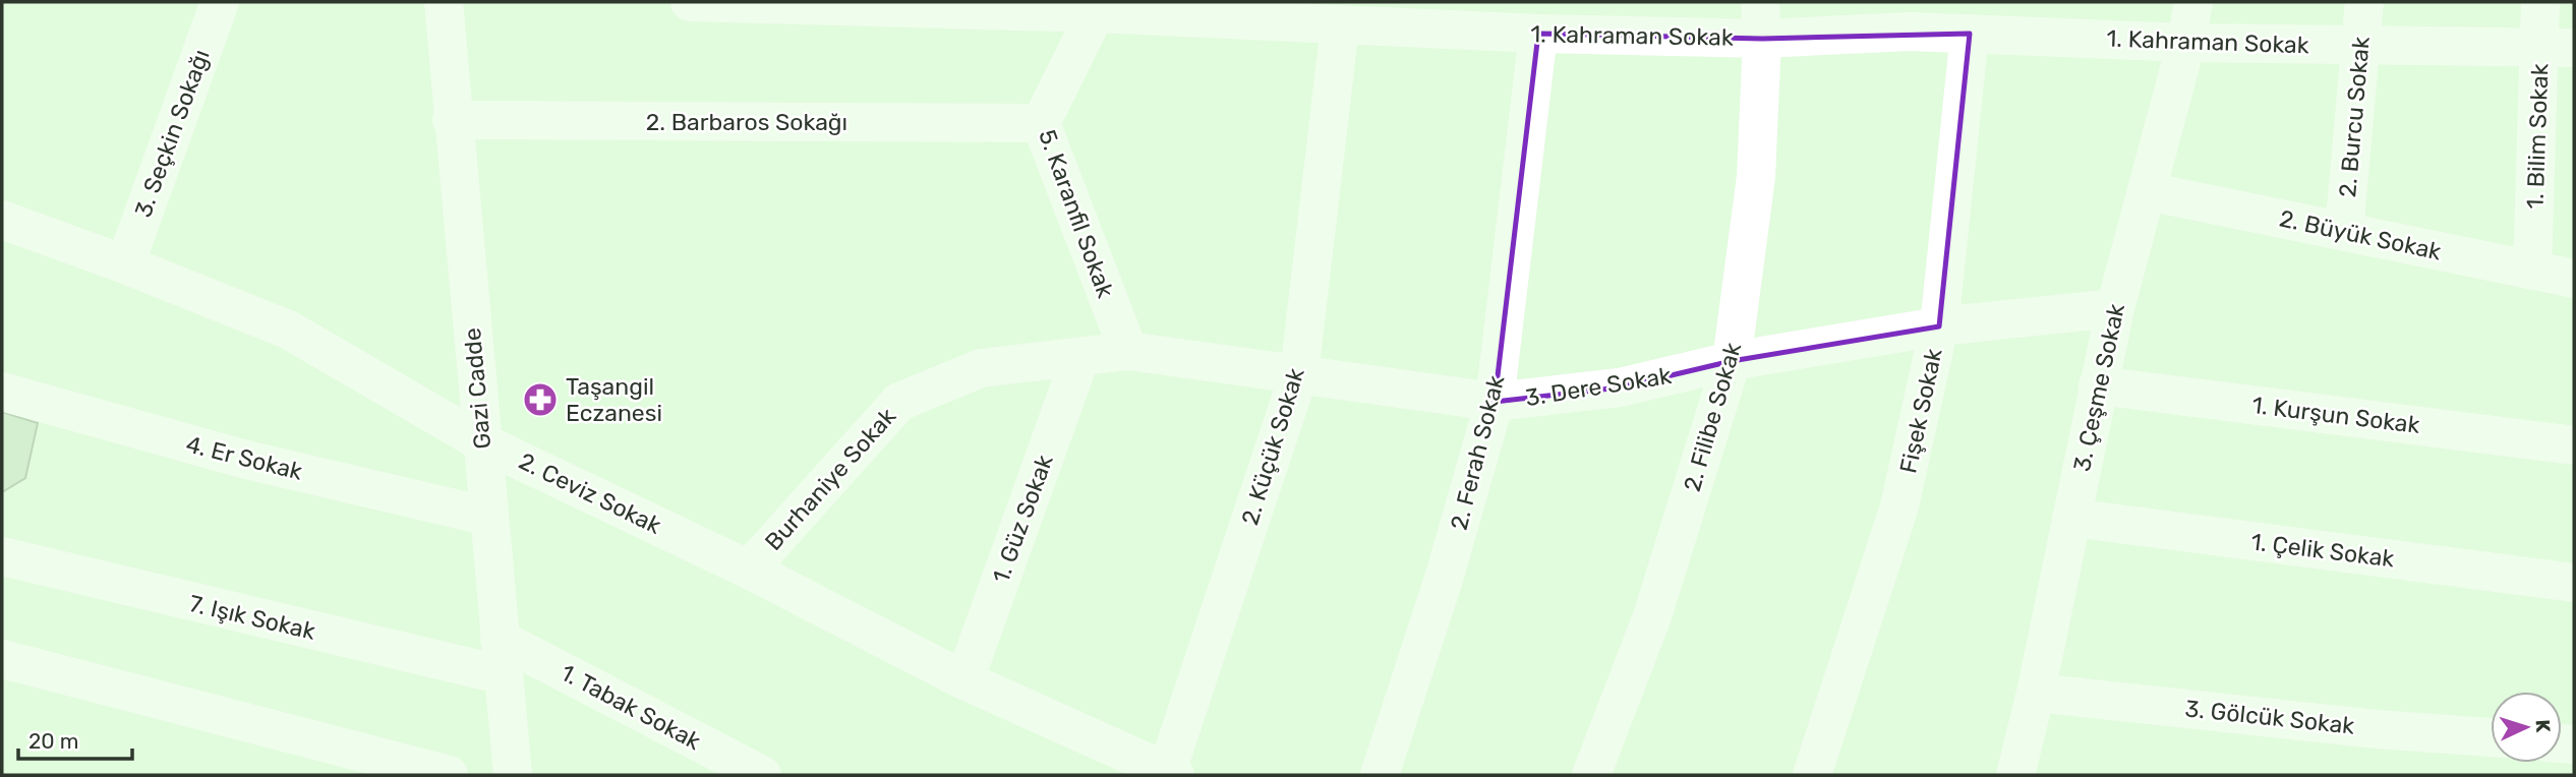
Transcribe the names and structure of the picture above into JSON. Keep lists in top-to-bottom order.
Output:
{
  "streets": {
    "street": [
      "1. Kahraman Sokak",
      "2. Burcu Sokak",
      "2. Barbaros Sokağı",
      "3. Seçkin Sokağı",
      "1. Bilim Sokak",
      "5. Karanfil Sokak",
      "2. Büyük Sokak",
      "3. Dere Sokak",
      "3. Çeşme Sokak",
      "Gazi Cadde",
      "Fişek Sokak",
      "1. Kurşun Sokak",
      "2. Filibe Sokak",
      "2. Küçük Sokak",
      "2. Ferah Sokak",
      "4. Er Sokak",
      "Burhaniye Sokak",
      "2. Ceviz Sokak",
      "1. Güz Sokak",
      "1. Çelik Sokak",
      "7. Işık Sokak",
      "1. Tabak Sokak",
      "3. Gölcük Sokak"
    ]
  },
  "crossings": [
    ["1. Kahraman Sokak", "2. Burcu Sokak"],
    ["1. Kahraman Sokak", "1. Bilim Sokak"],
    ["1. Kahraman Sokak", "5. Karanfil Sokak"],
    ["1. Kahraman Sokak", "3. Çeşme Sokak"],
    ["1. Kahraman Sokak", "Fişek Sokak"],
    ["1. Kahraman Sokak", "2. Filibe Sokak"],
    ["1. Kahraman Sokak", "2. Küçük Sokak"],
    ["1. Kahraman Sokak", "2. Ferah Sokak"],
    ["2. Burcu Sokak", "2. Büyük Sokak"],
    ["2. Barbaros Sokağı", "5. Karanfil Sokak"],
    ["2. Barbaros Sokağı", "Gazi Cadde"],
    ["3. Seçkin Sokağı", "2. Ceviz Sokak"],
    ["1. Bilim Sokak", "2. Büyük Sokak"],
    ["5. Karanfil Sokak", "3. Dere Sokak"],
    ["2. Büyük Sokak", "3. Çeşme Sokak"],
    ["3. Dere Sokak", "3. Çeşme Sokak"],
    ["3. Dere Sokak", "Fişek Sokak"],
    ["3. Dere Sokak", "2. Filibe Sokak"],
    ["3. Dere Sokak", "2. Küçük Sokak"],
    ["3. Dere Sokak", "2. Ferah Sokak"],
    ["3. Dere Sokak", "Burhaniye Sokak"],
    ["3. Dere Sokak", "1. Güz Sokak"],
    ["3. Çeşme Sokak", "1. Kurşun Sokak"],
    ["3. Çeşme Sokak", "1. Çelik Sokak"],
    ["3. Çeşme Sokak", "3. Gölcük Sokak"],
    ["Gazi Cadde", "4. Er Sokak"],
    ["Gazi Cadde", "2. Ceviz Sokak"],
    ["Gazi Cadde", "7. Işık Sokak"],
    ["Gazi Cadde", "1. Tabak Sokak"],
    ["2. Küçük Sokak", "2. Ceviz Sokak"],
    ["Burhaniye Sokak", "2. Ceviz Sokak"],
    ["Burhaniye Sokak", "1. Güz Sokak"],
    ["2. Ceviz Sokak", "1. Güz Sokak"],
    ["7. Işık Sokak", "1. Tabak Sokak"]
  ],
  "places": {
    "pharmacy": ["Taşangil Eczanesi"]
  },
  "scale_bar": "20 m",
  "north": "right"
}
